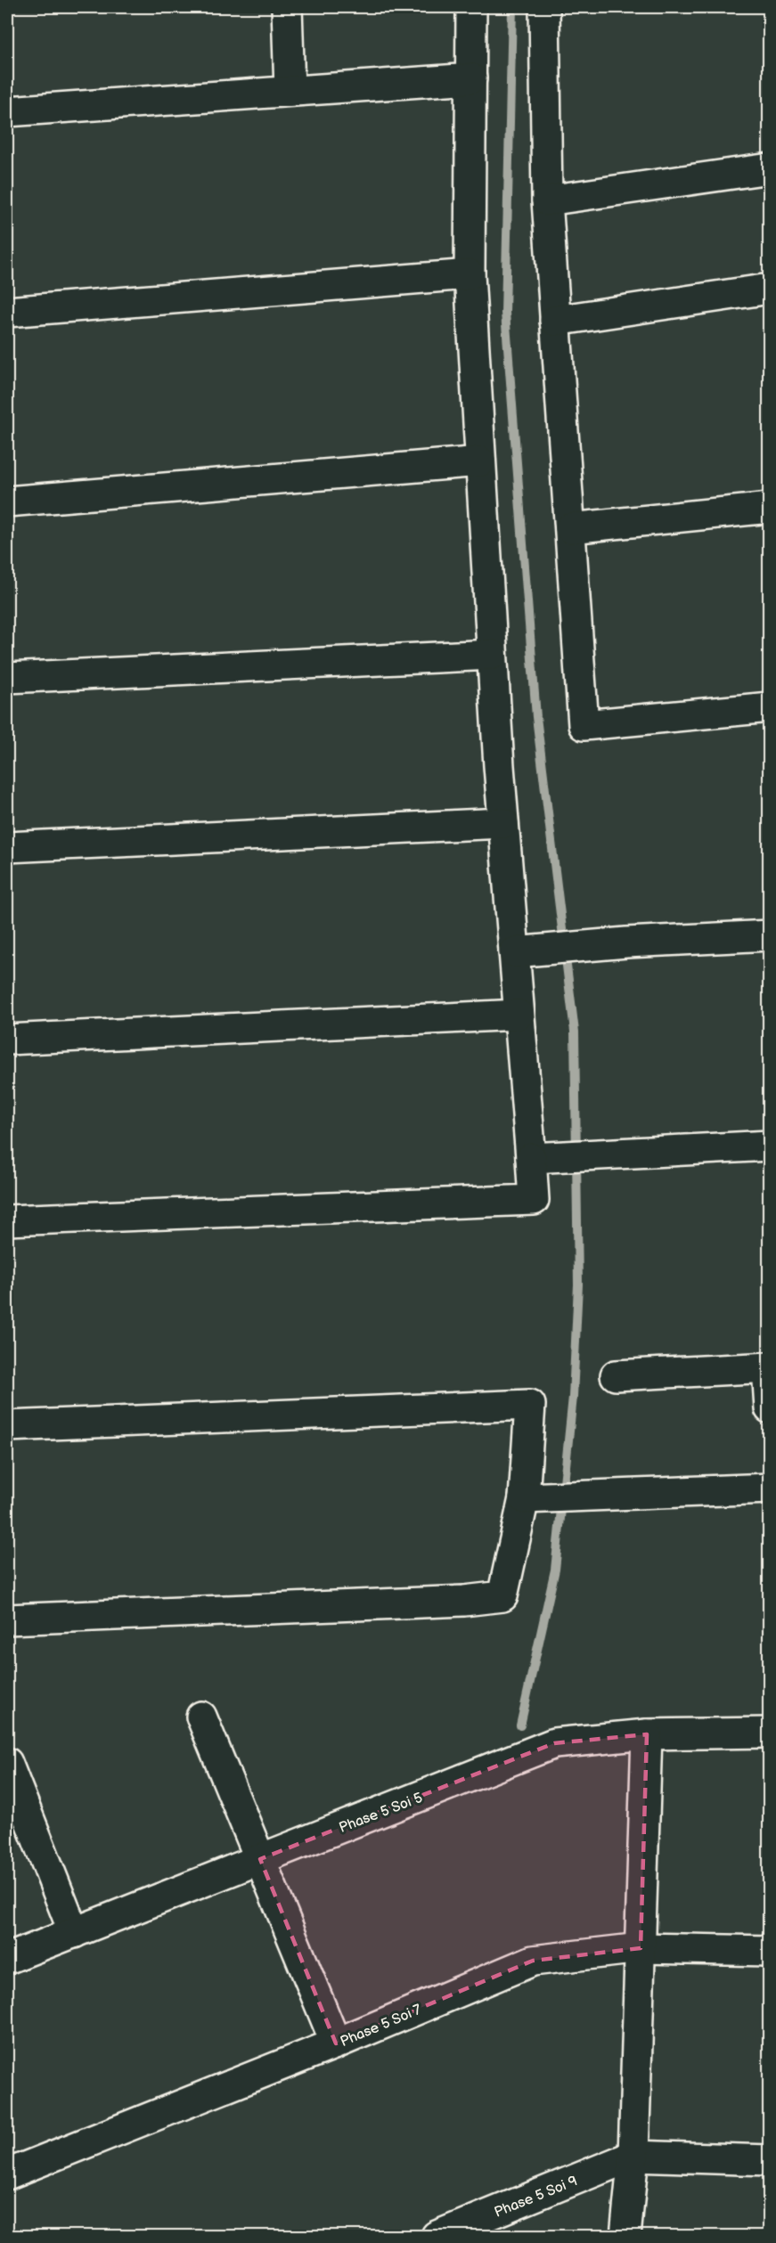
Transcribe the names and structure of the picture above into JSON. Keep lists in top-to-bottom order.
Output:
{
  "streets": {
    "street": ["Phase 5 Soi 5", "Phase 5 Soi 7", "Phase 5 Soi 9"]
  }
}
